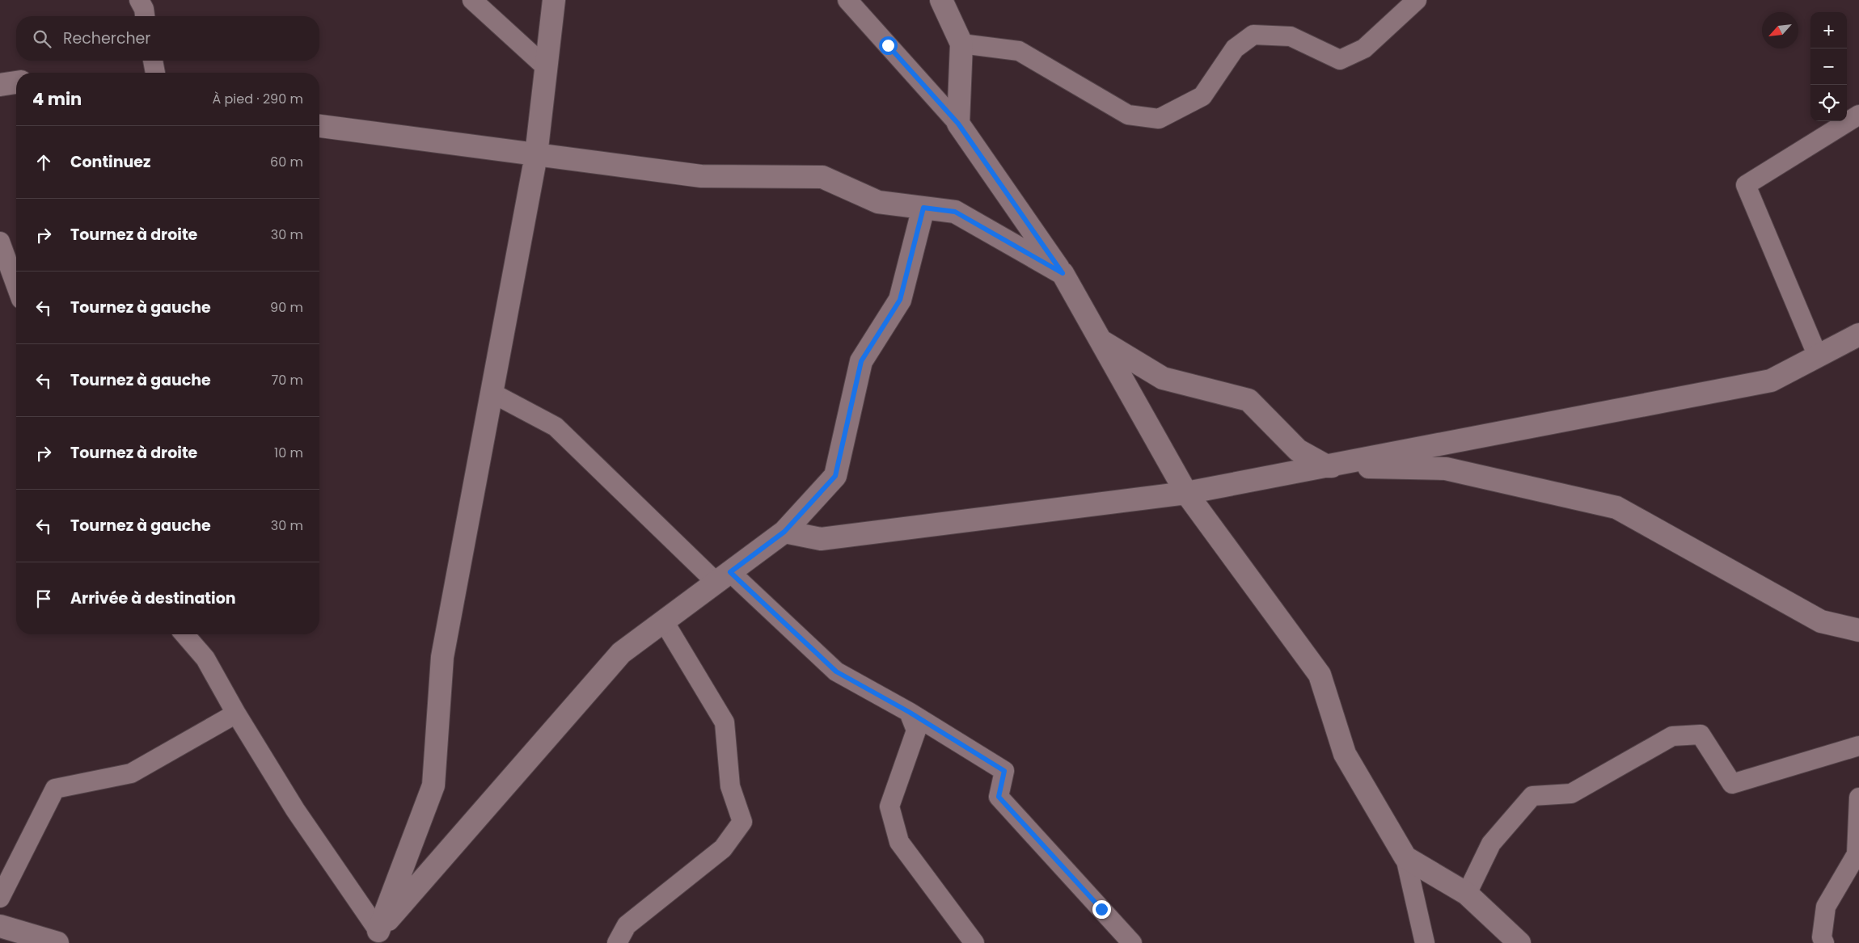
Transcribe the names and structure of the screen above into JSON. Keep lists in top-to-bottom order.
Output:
{
  "north": "bottom left",
  "page": {
    "map_buttons": ["+", "−"],
    "search": "Rechercher",
    "heading": ["4 min", "À pied · 290 m"],
    "list": [
      ["Continuez", "60 m"],
      ["Tournez à droite", "30 m"],
      ["Tournez à gauche", "90 m"],
      ["Tournez à gauche", "70 m"],
      ["Tournez à droite", "10 m"],
      ["Tournez à gauche", "30 m"],
      "Arrivée à destination"
    ]
  }
}
